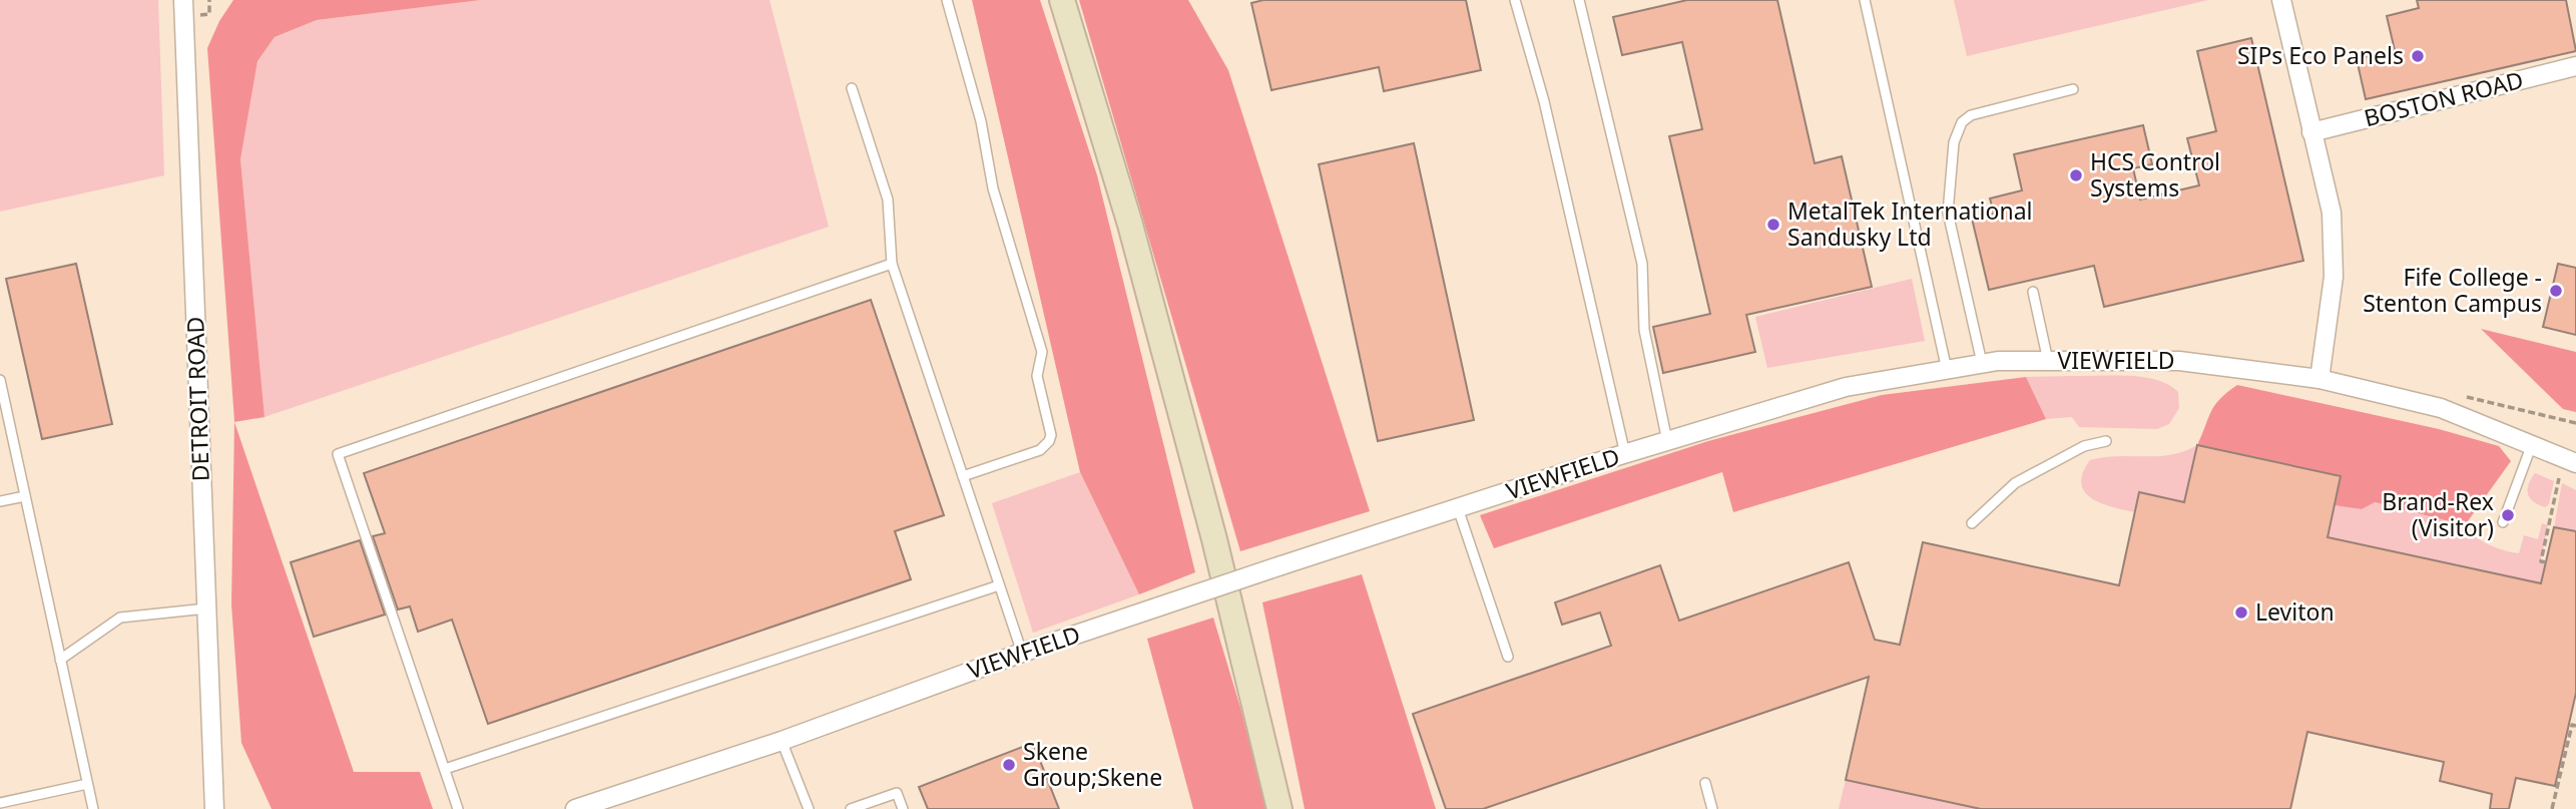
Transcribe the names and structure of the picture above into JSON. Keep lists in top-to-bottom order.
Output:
{
  "streets": {
    "street": ["BOSTON ROAD", "VIEWFIELD", "DETROIT ROAD"]
  },
  "places": [
    "SIPs Eco Panels",
    "HCS Control Systems",
    "MetalTek International Sandusky Ltd",
    "Fife College - Stenton Campus",
    "Brand-Rex (Visitor)",
    "Leviton",
    "Skene Group;Skene"
  ]
}
